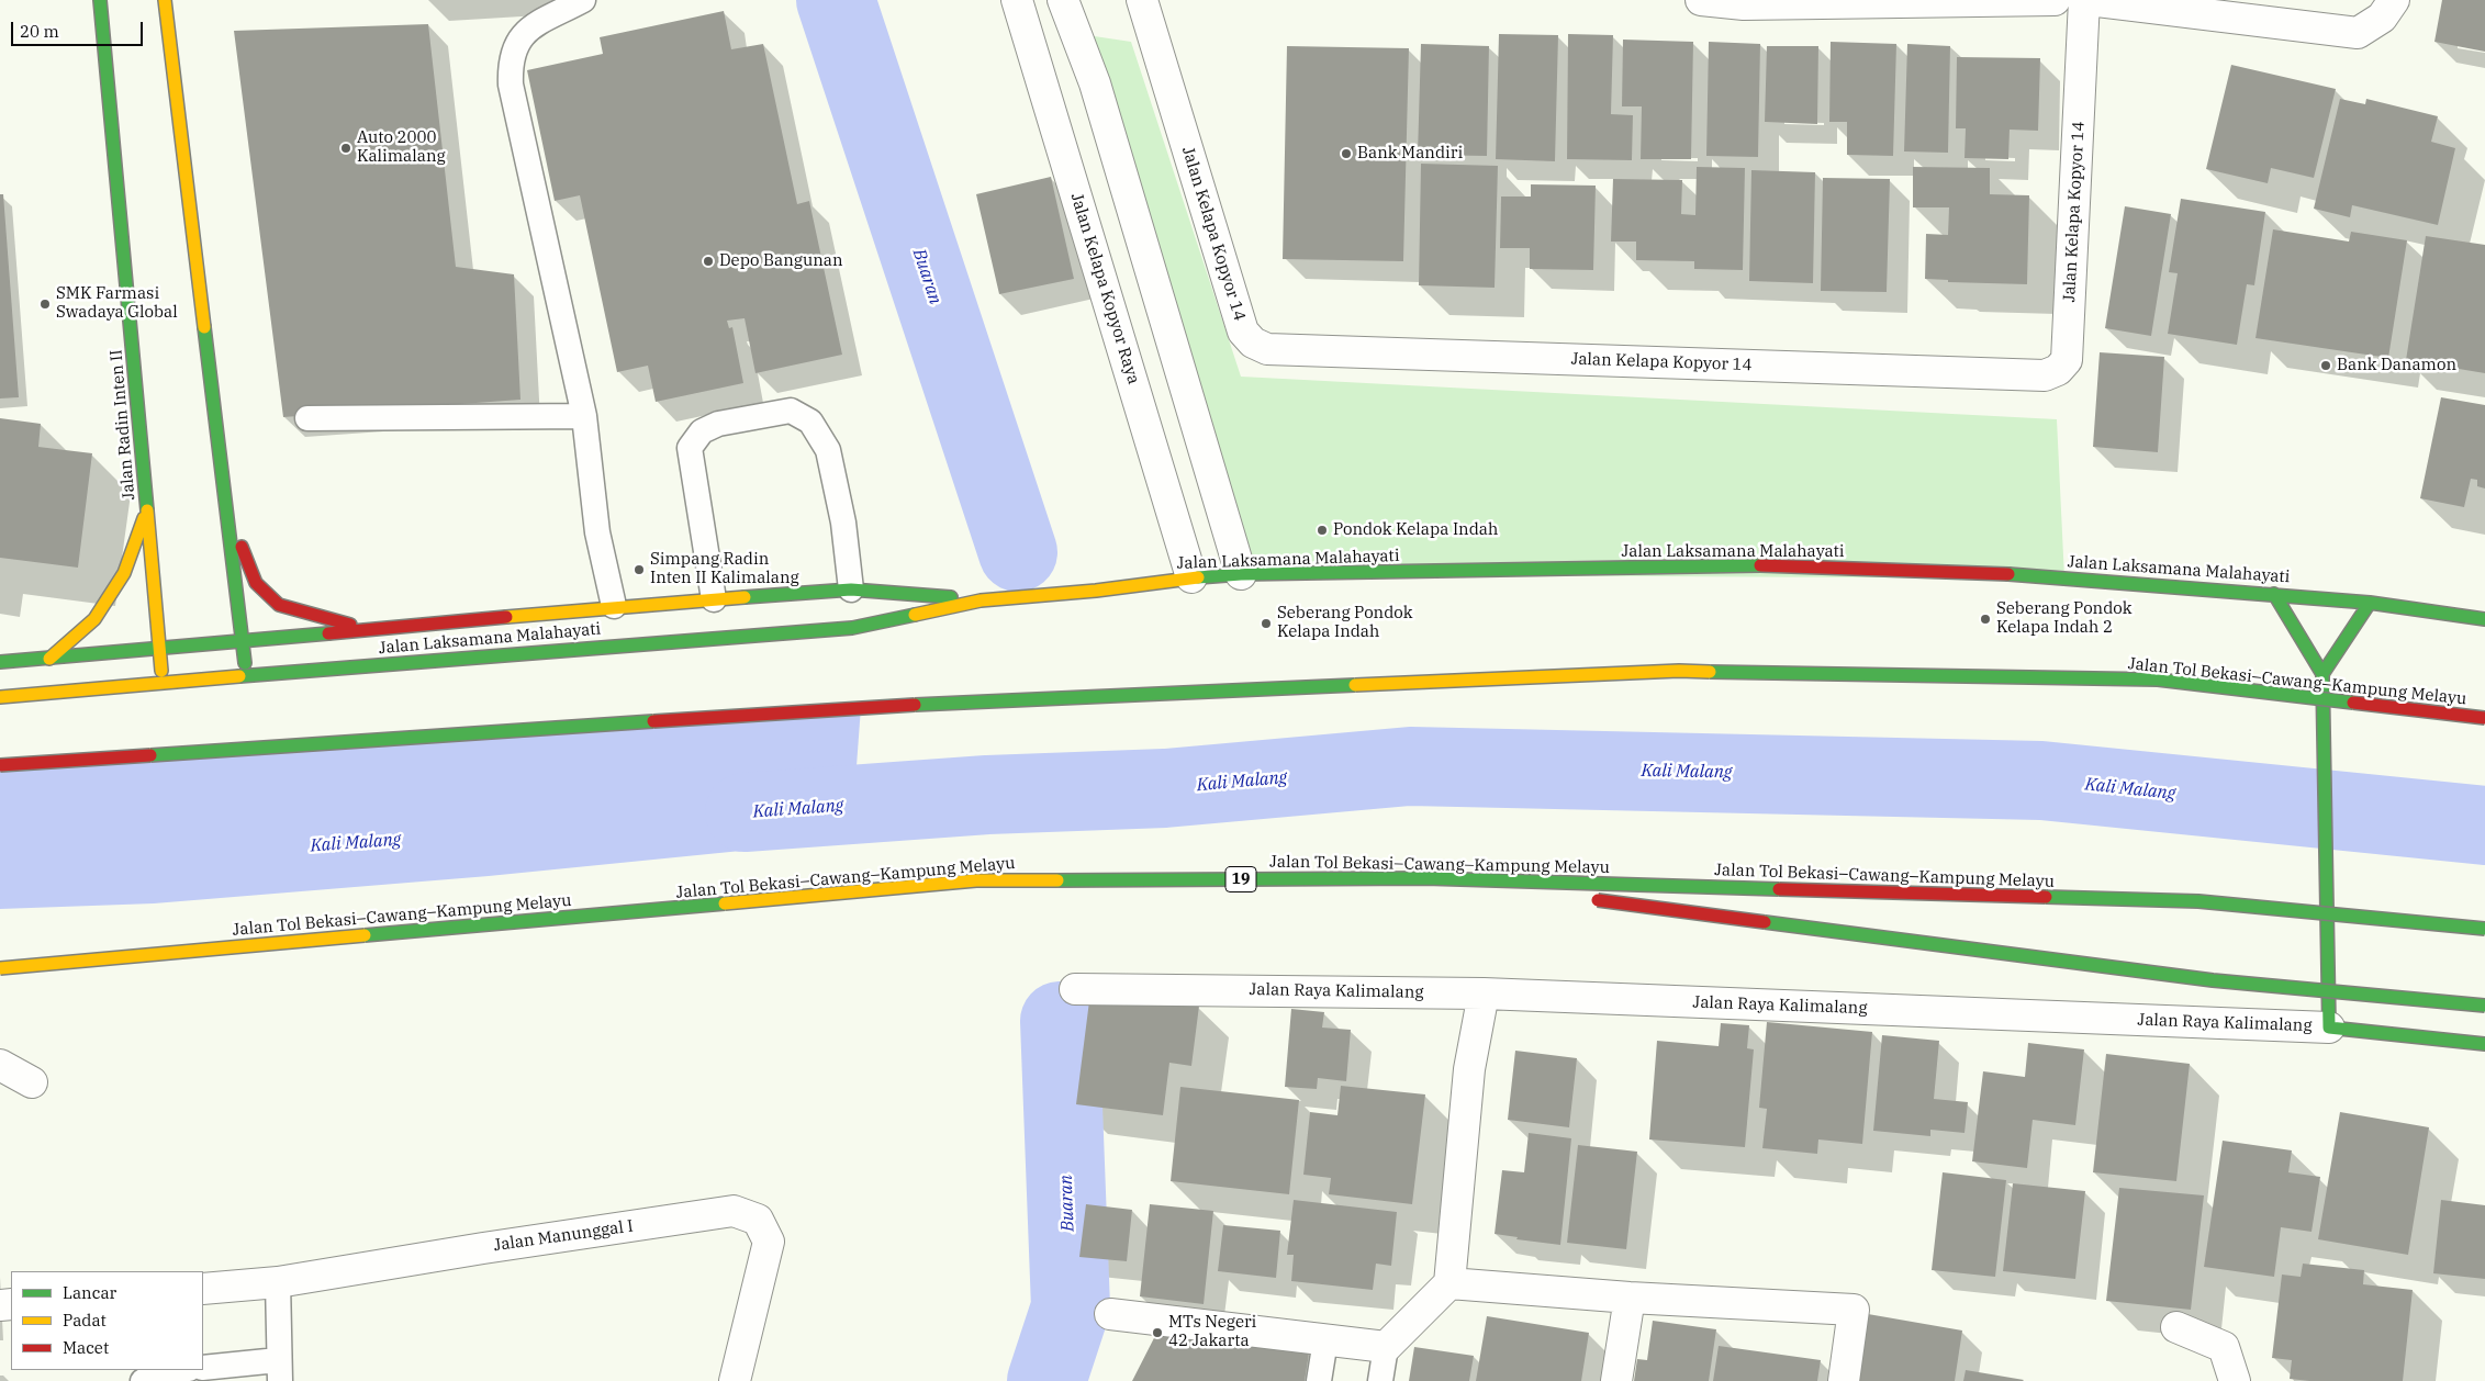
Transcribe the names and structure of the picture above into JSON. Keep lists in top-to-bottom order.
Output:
{
  "streets": {
    "main road": [
      "Jalan Radin Inten II",
      "Jalan Laksamana Malahayati",
      "Jalan Tol Bekasi–Cawang–Kampung Melayu",
      "19",
      "Jalan Raya Kalimalang"
    ],
    "street": ["Jalan Kelapa Kopyor 14", "Jalan Kelapa Kopyor Raya", "Jalan Manunggal I"]
  },
  "crossings": [
    ["Jalan Kelapa Kopyor Raya", "Jalan Laksamana Malahayati"],
    ["Jalan Radin Inten II", "Jalan Laksamana Malahayati"]
  ],
  "water": ["Buaran", "Kali Malang"],
  "places": [
    "Auto 2000 Kalimalang",
    "Bank Mandiri",
    "Depo Bangunan",
    "SMK Farmasi Swadaya Global",
    "Bank Danamon",
    "Pondok Kelapa Indah",
    "Simpang Radin Inten II Kalimalang",
    "Seberang Pondok Kelapa Indah 2",
    "Seberang Pondok Kelapa Indah",
    "MTs Negeri 42 Jakarta"
  ],
  "legend": ["Lancar", "Padat", "Macet"],
  "scale_bar": "20 m"
}
